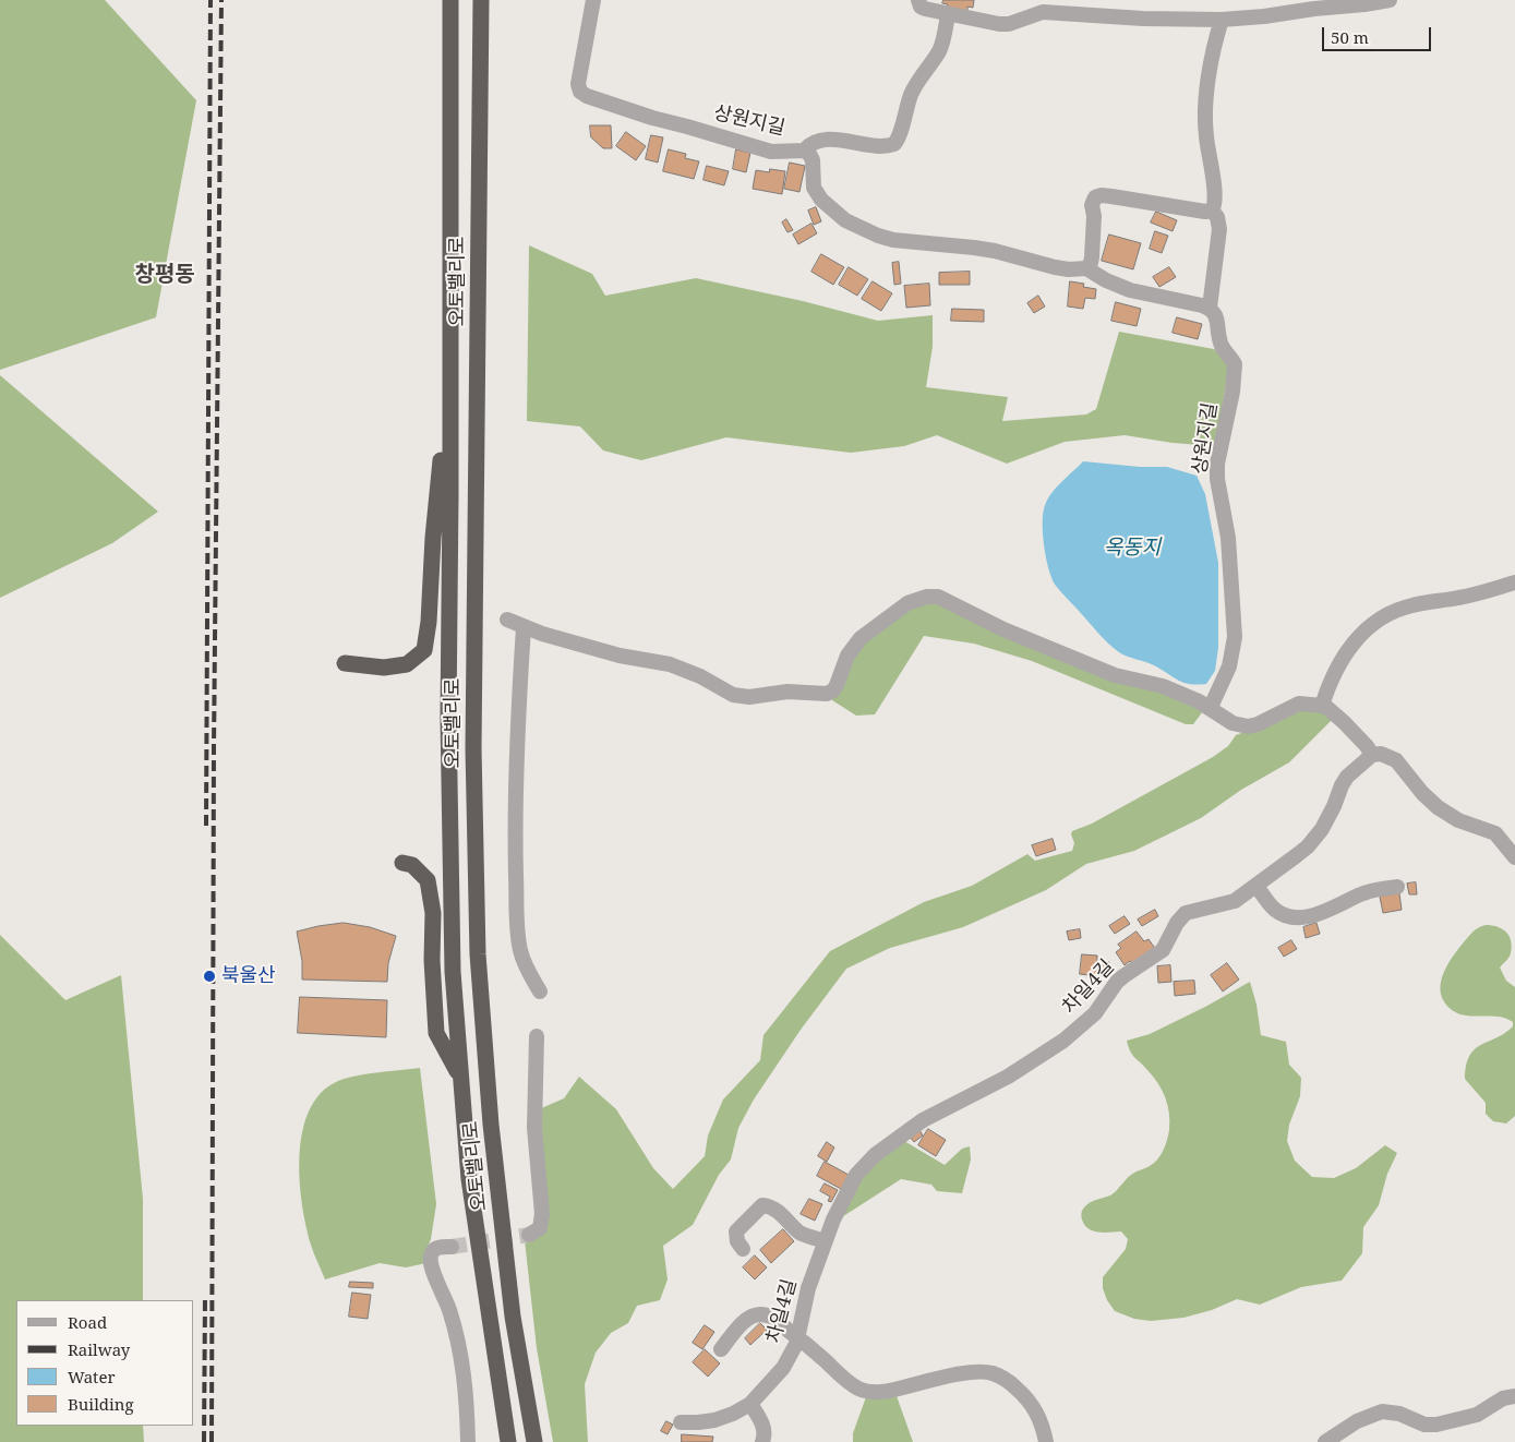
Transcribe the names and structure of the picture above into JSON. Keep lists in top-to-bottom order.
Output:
{
  "streets": {
    "highway": ["오토밸리로"],
    "street": ["상원지길", "차일4길"]
  },
  "districts": ["창평동"],
  "water": ["옥동지"],
  "places": ["북울산"],
  "legend": [
    "Road",
    "Railway",
    "Water",
    "Building"
  ],
  "scale_bar": "50 m"
}
